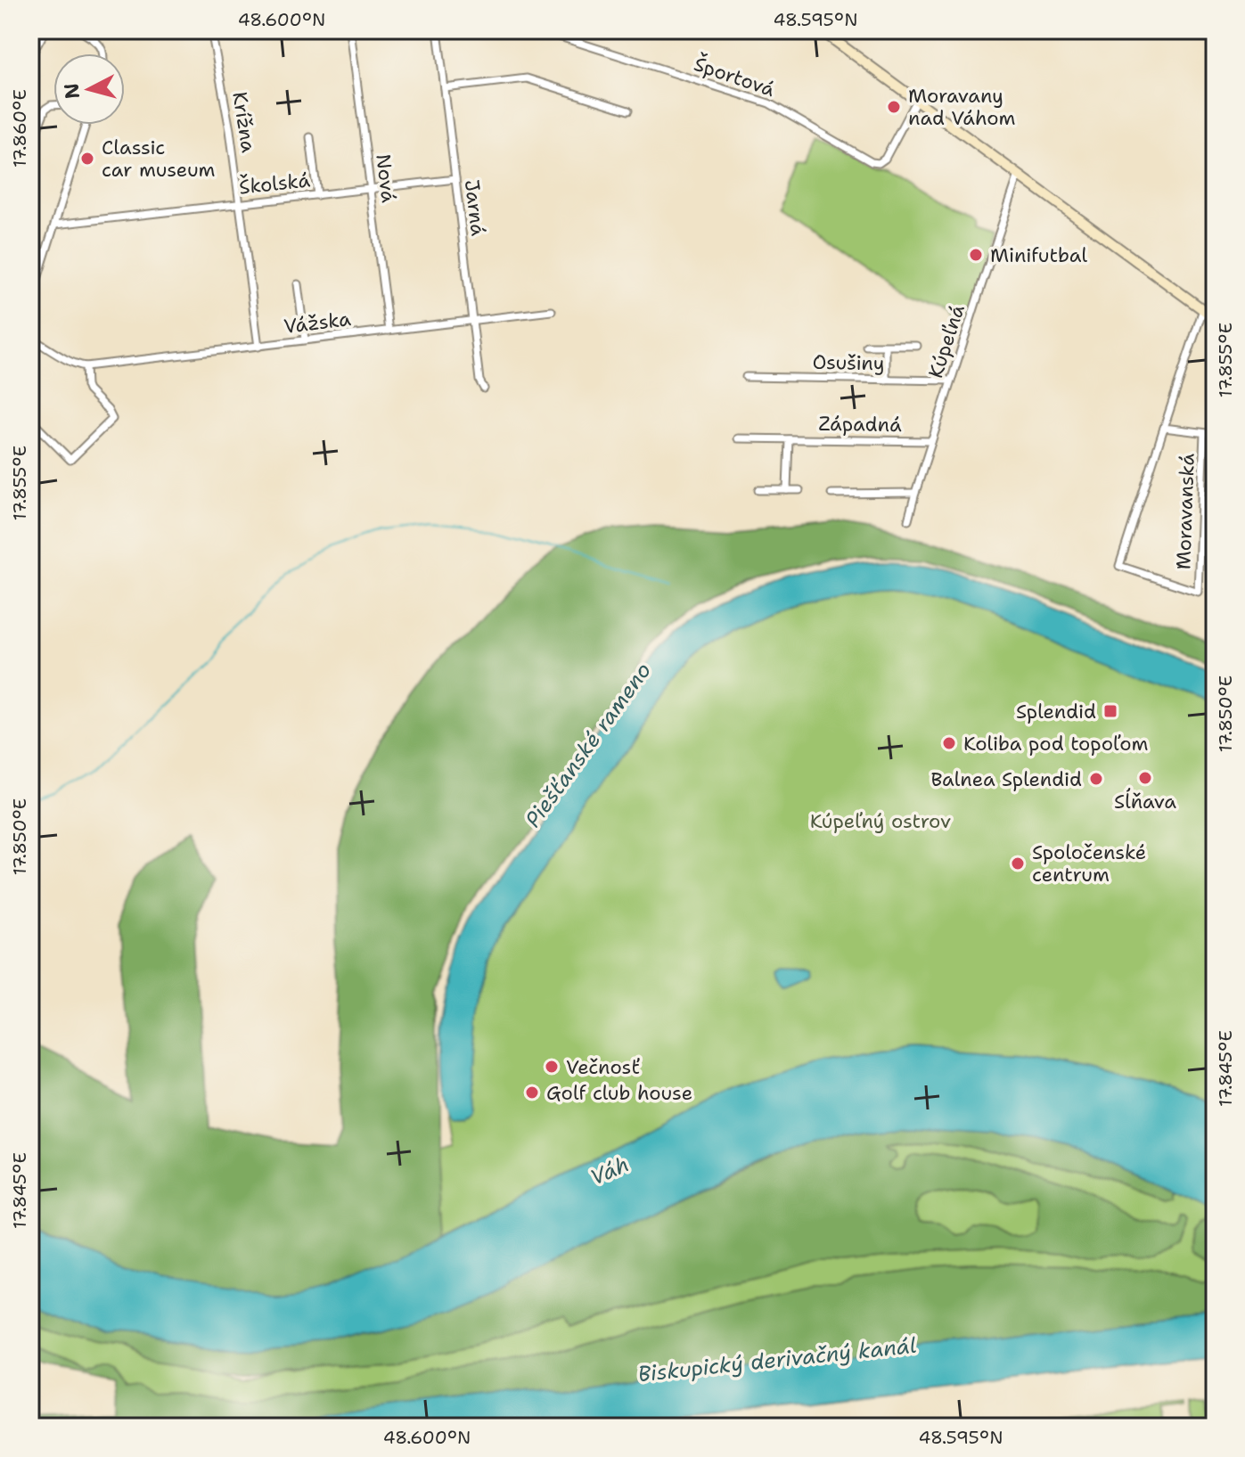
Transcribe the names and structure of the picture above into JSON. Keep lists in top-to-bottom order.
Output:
{
  "streets": {
    "street": [
      "Športová",
      "Krížna",
      "Nová",
      "Školská",
      "Jarná",
      "Vážska",
      "Kúpeľná",
      "Osušiny",
      "Západná",
      "Moravanská"
    ]
  },
  "crossings": [
    ["Krížna", "Školská"],
    ["Krížna", "Vážska"],
    ["Nová", "Školská"],
    ["Nová", "Vážska"],
    ["Školská", "Jarná"],
    ["Jarná", "Vážska"],
    ["Kúpeľná", "Osušiny"],
    ["Kúpeľná", "Západná"]
  ],
  "water": ["Piešťanské rameno", "Váh", "Biskupický derivačný kanál"],
  "parks": ["Kúpeľný ostrov"],
  "places": {
    "other": [
      "Moravany nad Váhom",
      "Classic car museum",
      "Minifutbal",
      "Koliba pod topoľom",
      "Sĺňava",
      "Balnea Splendid",
      "Spoločenské centrum",
      "Večnosť",
      "Golf club house"
    ],
    "transit": ["Splendid"]
  },
  "north": "left",
  "coordinates": [
    "48.600°N",
    "48.595°N",
    "17.860°E",
    "17.855°E",
    "17.850°E",
    "17.845°E"
  ]
}
